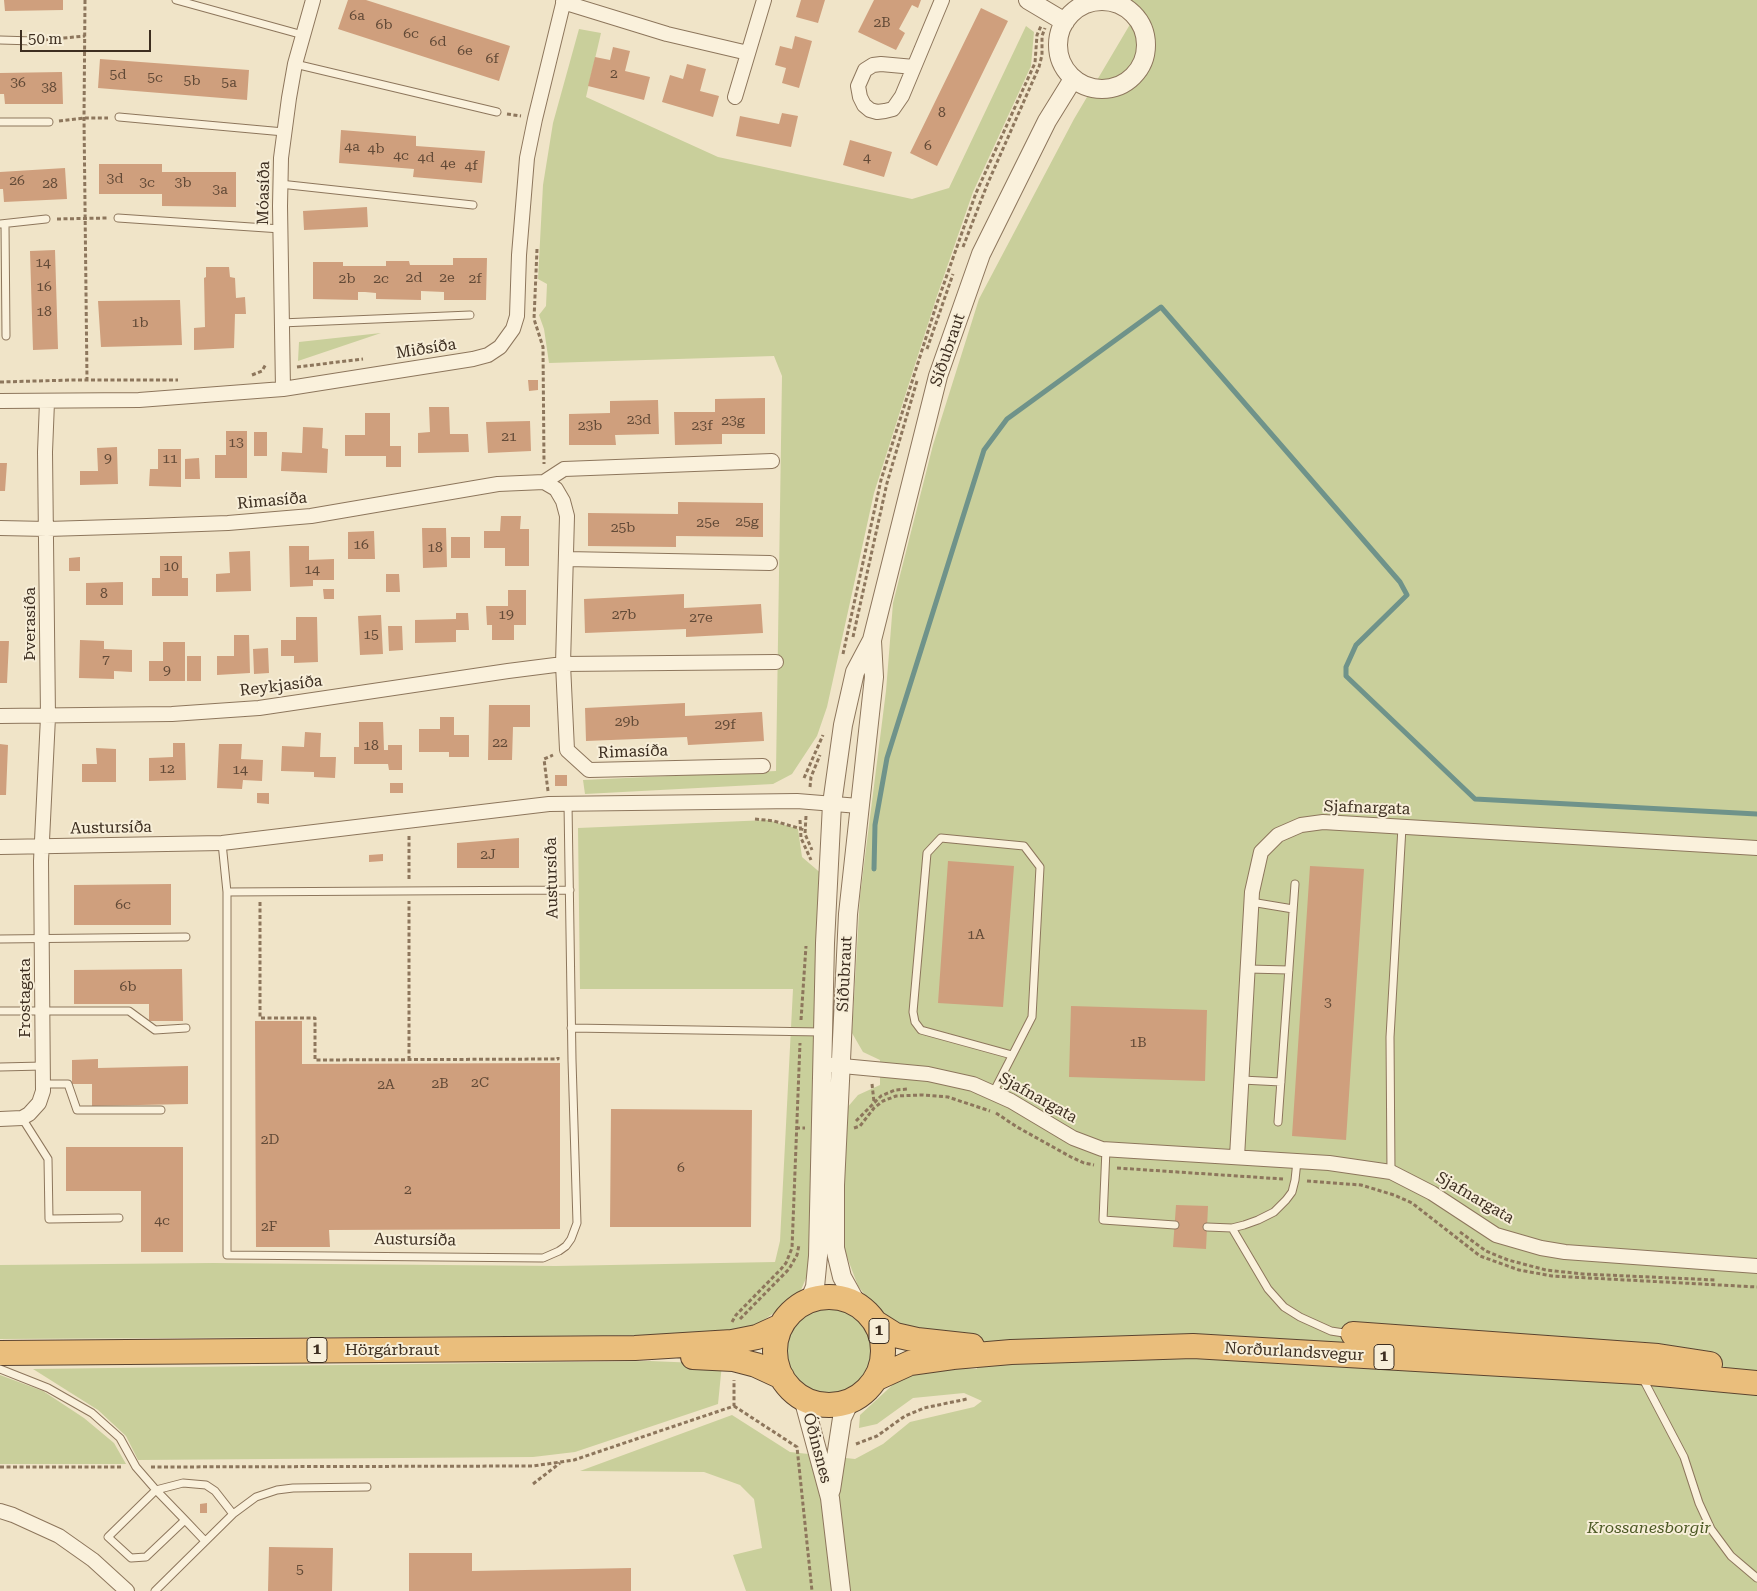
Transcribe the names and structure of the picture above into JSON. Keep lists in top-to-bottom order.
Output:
{
  "streets": {
    "highway": ["1", "Hörgárbraut", "Norðurlandsvegur"],
    "street": [
      "Móasíða",
      "Miðsíða",
      "Síðubraut",
      "Rimasíða",
      "Þverasíða",
      "Reykjasíða",
      "Sjafnargata",
      "Austursíða",
      "Frostagata",
      "Óðinsnes"
    ]
  },
  "crossings": [
    ["Móasíða", "Miðsíða"],
    ["Miðsíða", "Þverasíða"],
    ["Síðubraut", "Sjafnargata"],
    ["Síðubraut", "Austursíða"],
    ["Síðubraut", "1"],
    ["Síðubraut", "Hörgárbraut"],
    ["Síðubraut", "Norðurlandsvegur"],
    ["Síðubraut", "Óðinsnes"],
    ["Rimasíða", "Þverasíða"],
    ["Þverasíða", "Reykjasíða"],
    ["Þverasíða", "Austursíða"],
    ["Þverasíða", "Frostagata"],
    ["Austursíða", "Frostagata"],
    ["1", "Hörgárbraut"],
    ["1", "Norðurlandsvegur"],
    ["1", "Óðinsnes"],
    ["Hörgárbraut", "Norðurlandsvegur"],
    ["Hörgárbraut", "Óðinsnes"],
    ["Norðurlandsvegur", "Óðinsnes"]
  ],
  "parks": ["Krossanesborgir"],
  "house_numbers": [
    "6a",
    "2B",
    "6b",
    "6c",
    "6d",
    "6e",
    "6f",
    "2",
    "5d",
    "5c",
    "5b",
    "36",
    "5a",
    "38",
    "8",
    "6",
    "4a",
    "4b",
    "4c",
    "4d",
    "4",
    "4e",
    "4f",
    "3d",
    "26",
    "3c",
    "3b",
    "28",
    "3a",
    "14",
    "2d",
    "2e",
    "2b",
    "2c",
    "2f",
    "16",
    "18",
    "1b",
    "23d",
    "23g",
    "23b",
    "23f",
    "21",
    "13",
    "9",
    "11",
    "25g",
    "25e",
    "25b",
    "16",
    "18",
    "10",
    "14",
    "8",
    "19",
    "27b",
    "27e",
    "15",
    "7",
    "9",
    "29b",
    "29f",
    "22",
    "18",
    "12",
    "14",
    "2J",
    "6c",
    "1A",
    "6b",
    "3",
    "1B",
    "2C",
    "2B",
    "2A",
    "2D",
    "6",
    "2",
    "4c",
    "2F",
    "5"
  ],
  "scale_bar": "50 m"
}
